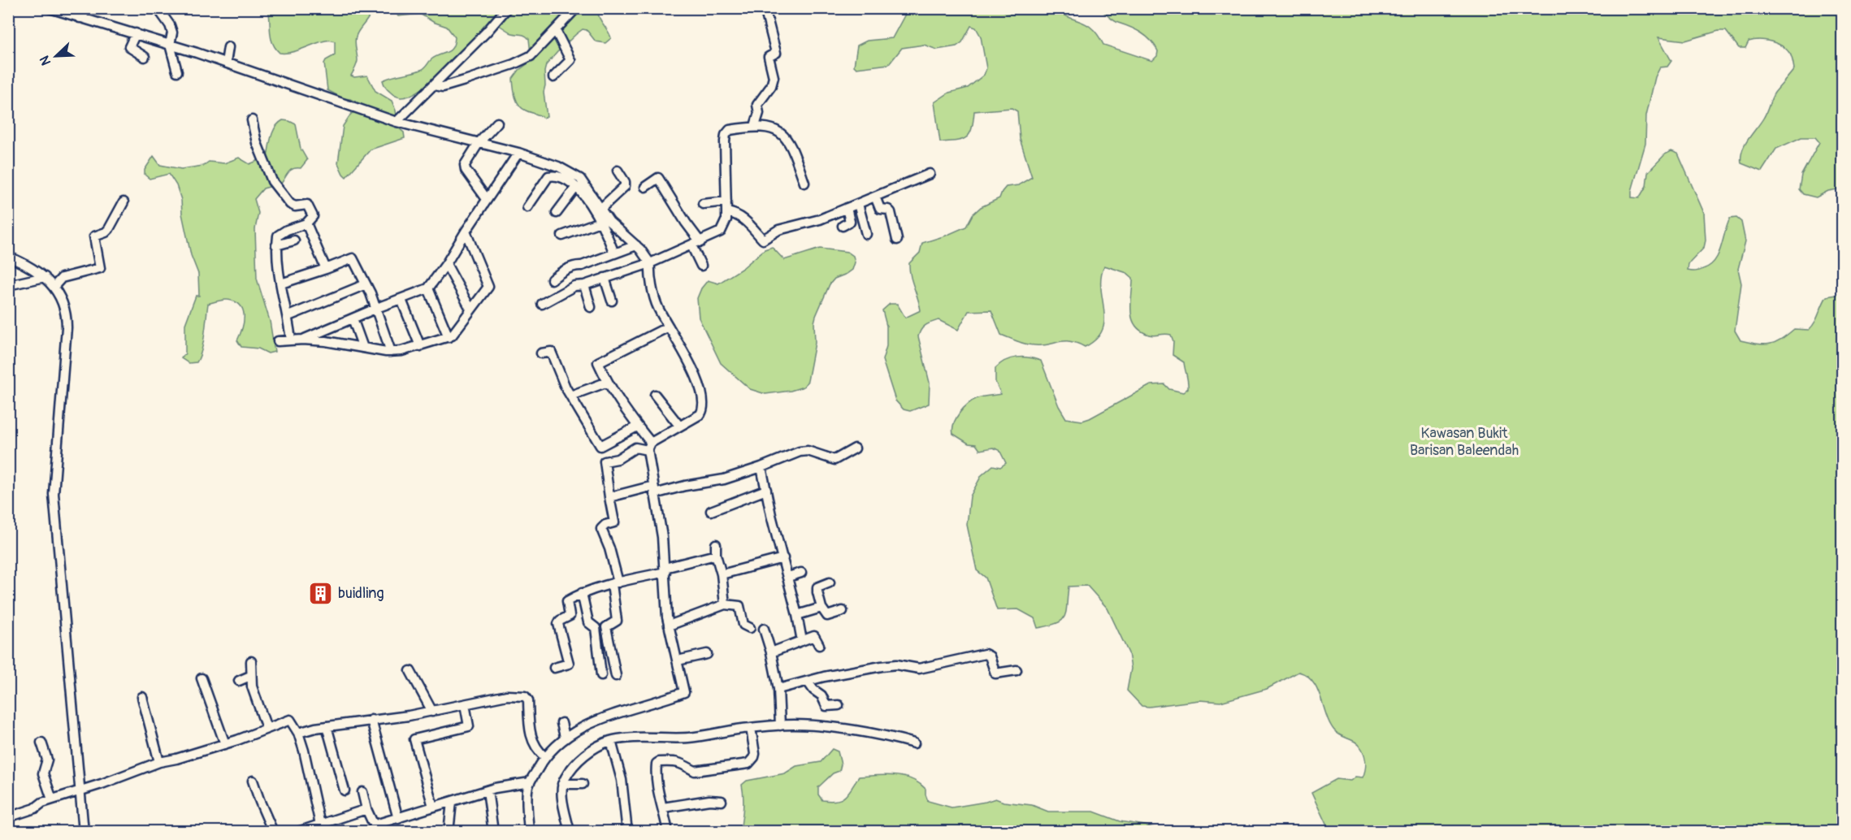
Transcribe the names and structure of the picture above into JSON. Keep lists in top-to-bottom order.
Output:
{
  "parks": ["Kawasan Bukit Barisan Baleendah"],
  "places": {
    "building": ["buidling"]
  },
  "north": "bottom left"
}
